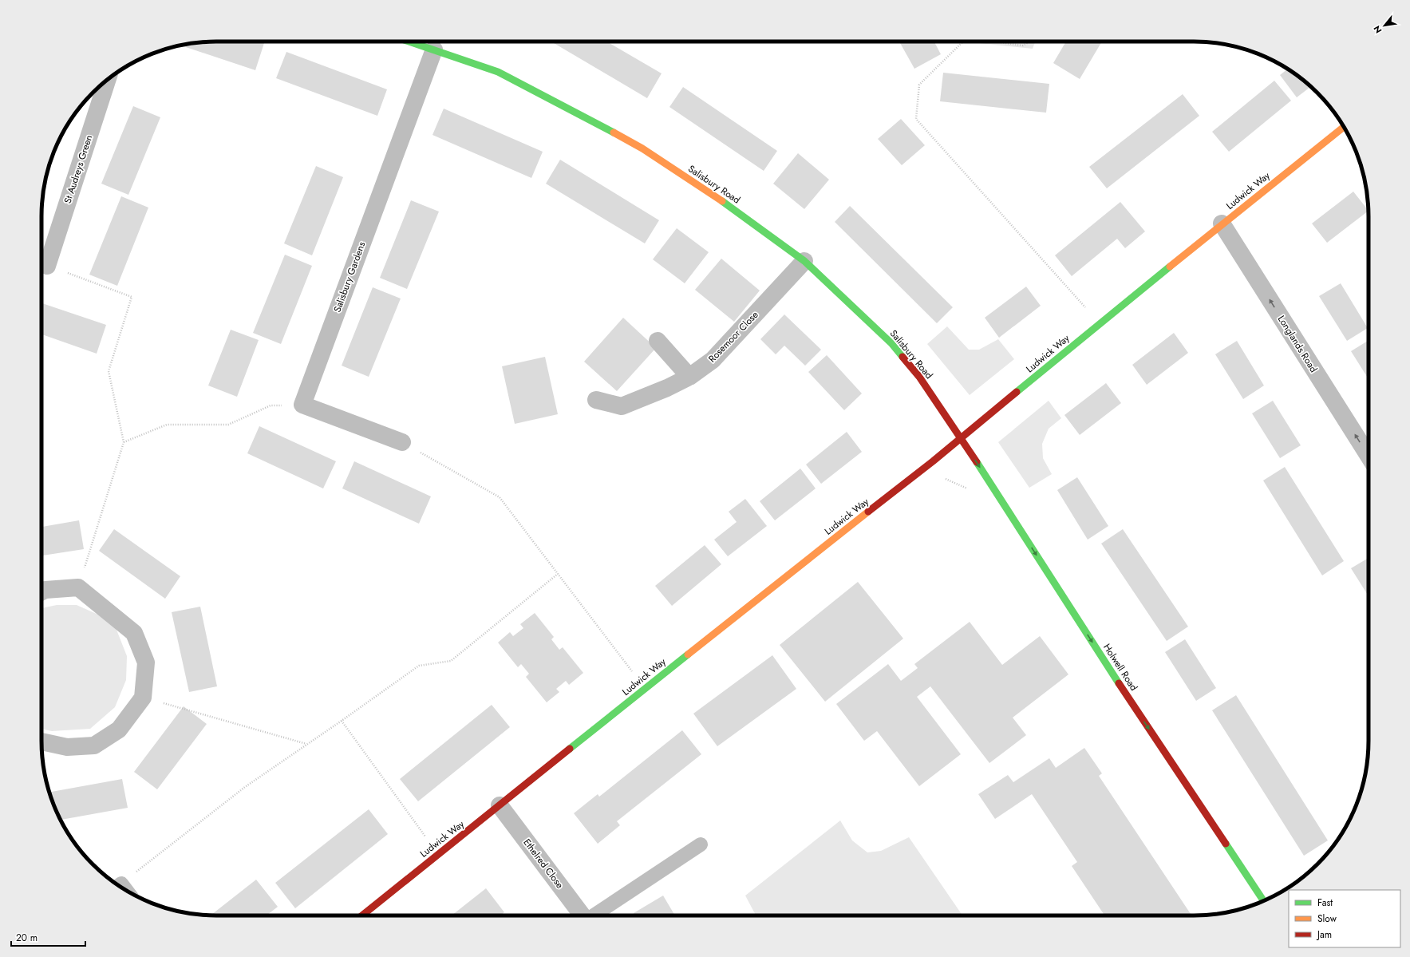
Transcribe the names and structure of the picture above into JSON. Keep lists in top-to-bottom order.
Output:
{
  "streets": {
    "street": [
      "St Audreys Green",
      "Salisbury Road",
      "Ludwick Way",
      "Salisbury Gardens",
      "Rosemoor Close",
      "Longlands Road",
      "Holwell Road",
      "Ethelred Close"
    ]
  },
  "crossings": [
    ["Salisbury Road", "Ludwick Way"],
    ["Salisbury Road", "Salisbury Gardens"],
    ["Salisbury Road", "Rosemoor Close"],
    ["Salisbury Road", "Holwell Road"],
    ["Ludwick Way", "Longlands Road"],
    ["Ludwick Way", "Holwell Road"],
    ["Ludwick Way", "Ethelred Close"]
  ],
  "one_way": ["Longlands Road", "Holwell Road"],
  "legend": ["Fast", "Slow", "Jam"],
  "scale_bar": "20 m",
  "north": "bottom left"
}
